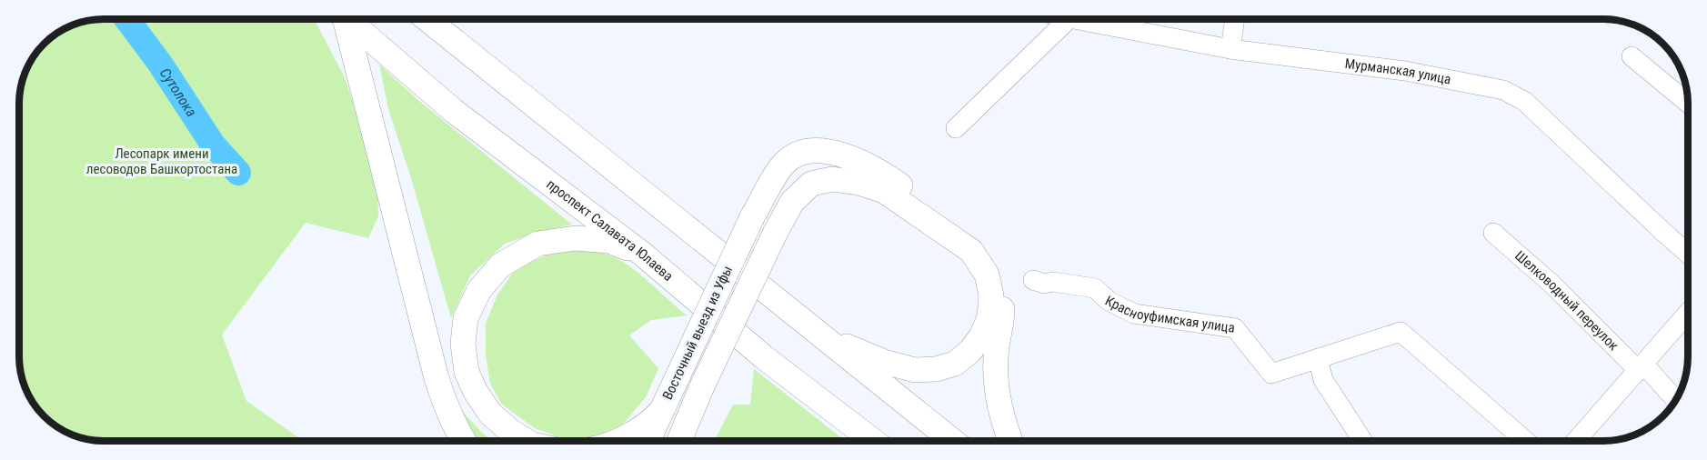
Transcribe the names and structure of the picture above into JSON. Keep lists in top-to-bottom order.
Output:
{
  "streets": {
    "main road": ["проспект Салавата Юлаева", "Восточный выезд из Уфы"],
    "street": ["Мурманская улица", "Шелководный переулок", "Красноуфимская улица"]
  },
  "water": ["Сутолока"],
  "parks": ["Лесопарк имени лесоводов Башкортостана"]
}
